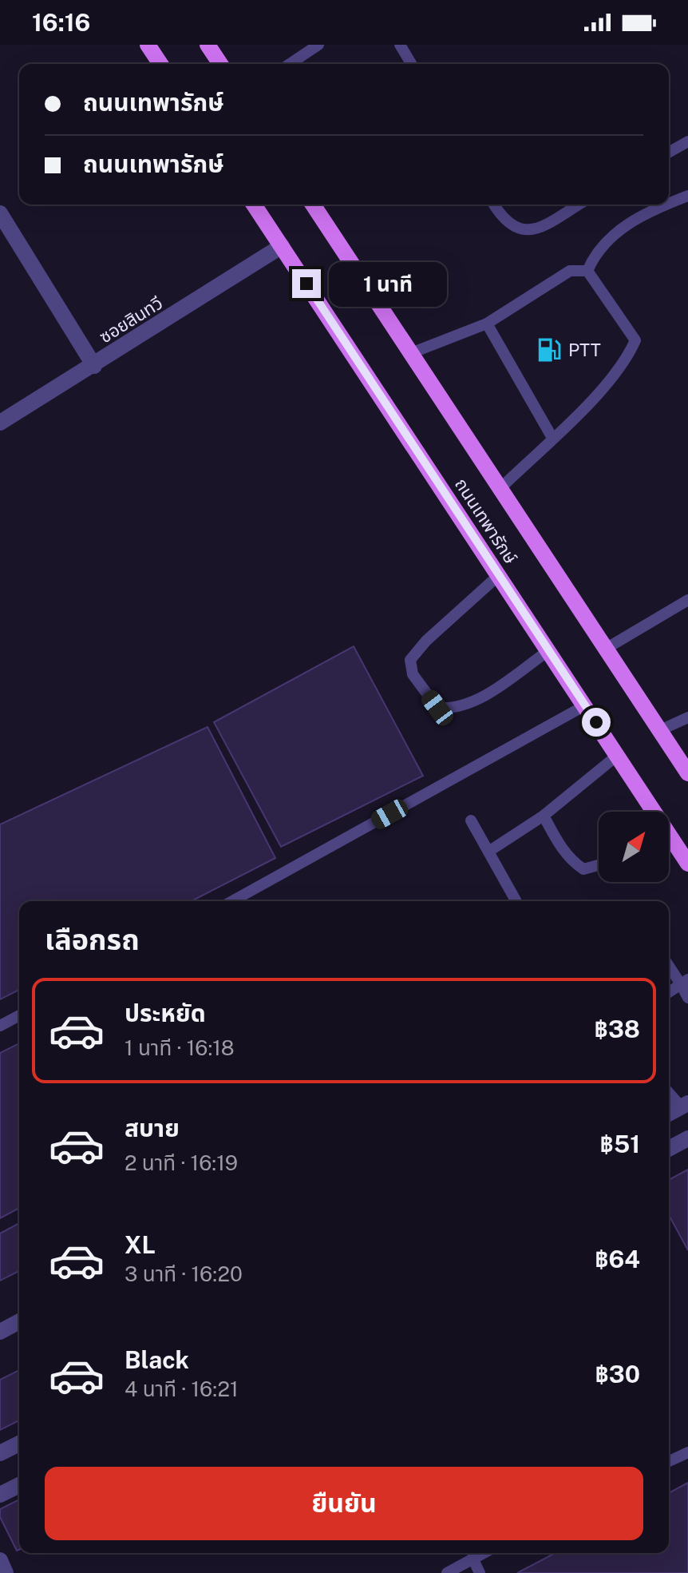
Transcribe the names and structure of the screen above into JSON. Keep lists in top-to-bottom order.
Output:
{
  "streets": {
    "main road": ["ถนนเทพารักษ์"],
    "street": ["ซอยสินทวี"]
  },
  "crossings": [
    ["ซอยสินทวี", "ถนนเทพารักษ์"]
  ],
  "places": {
    "fuel station": ["PTT"]
  },
  "north": "top right",
  "page": {
    "status": "16:16",
    "banner": ["ถนนเทพารักษ์", "ถนนเทพารักษ์"],
    "bubble": "1 นาที",
    "heading": "เลือกรถ",
    "list": [
      {
        "name": "ประหยัด",
        "note": "1 นาที · 16:18",
        "value": "฿38"
      },
      {
        "name": "สบาย",
        "note": "2 นาที · 16:19",
        "value": "฿51"
      },
      {
        "name": "XL",
        "note": "3 นาที · 16:20",
        "value": "฿64"
      },
      {
        "name": "Black",
        "note": "4 นาที · 16:21",
        "value": "฿30"
      }
    ],
    "buttons": "ยืนยัน"
  }
}
